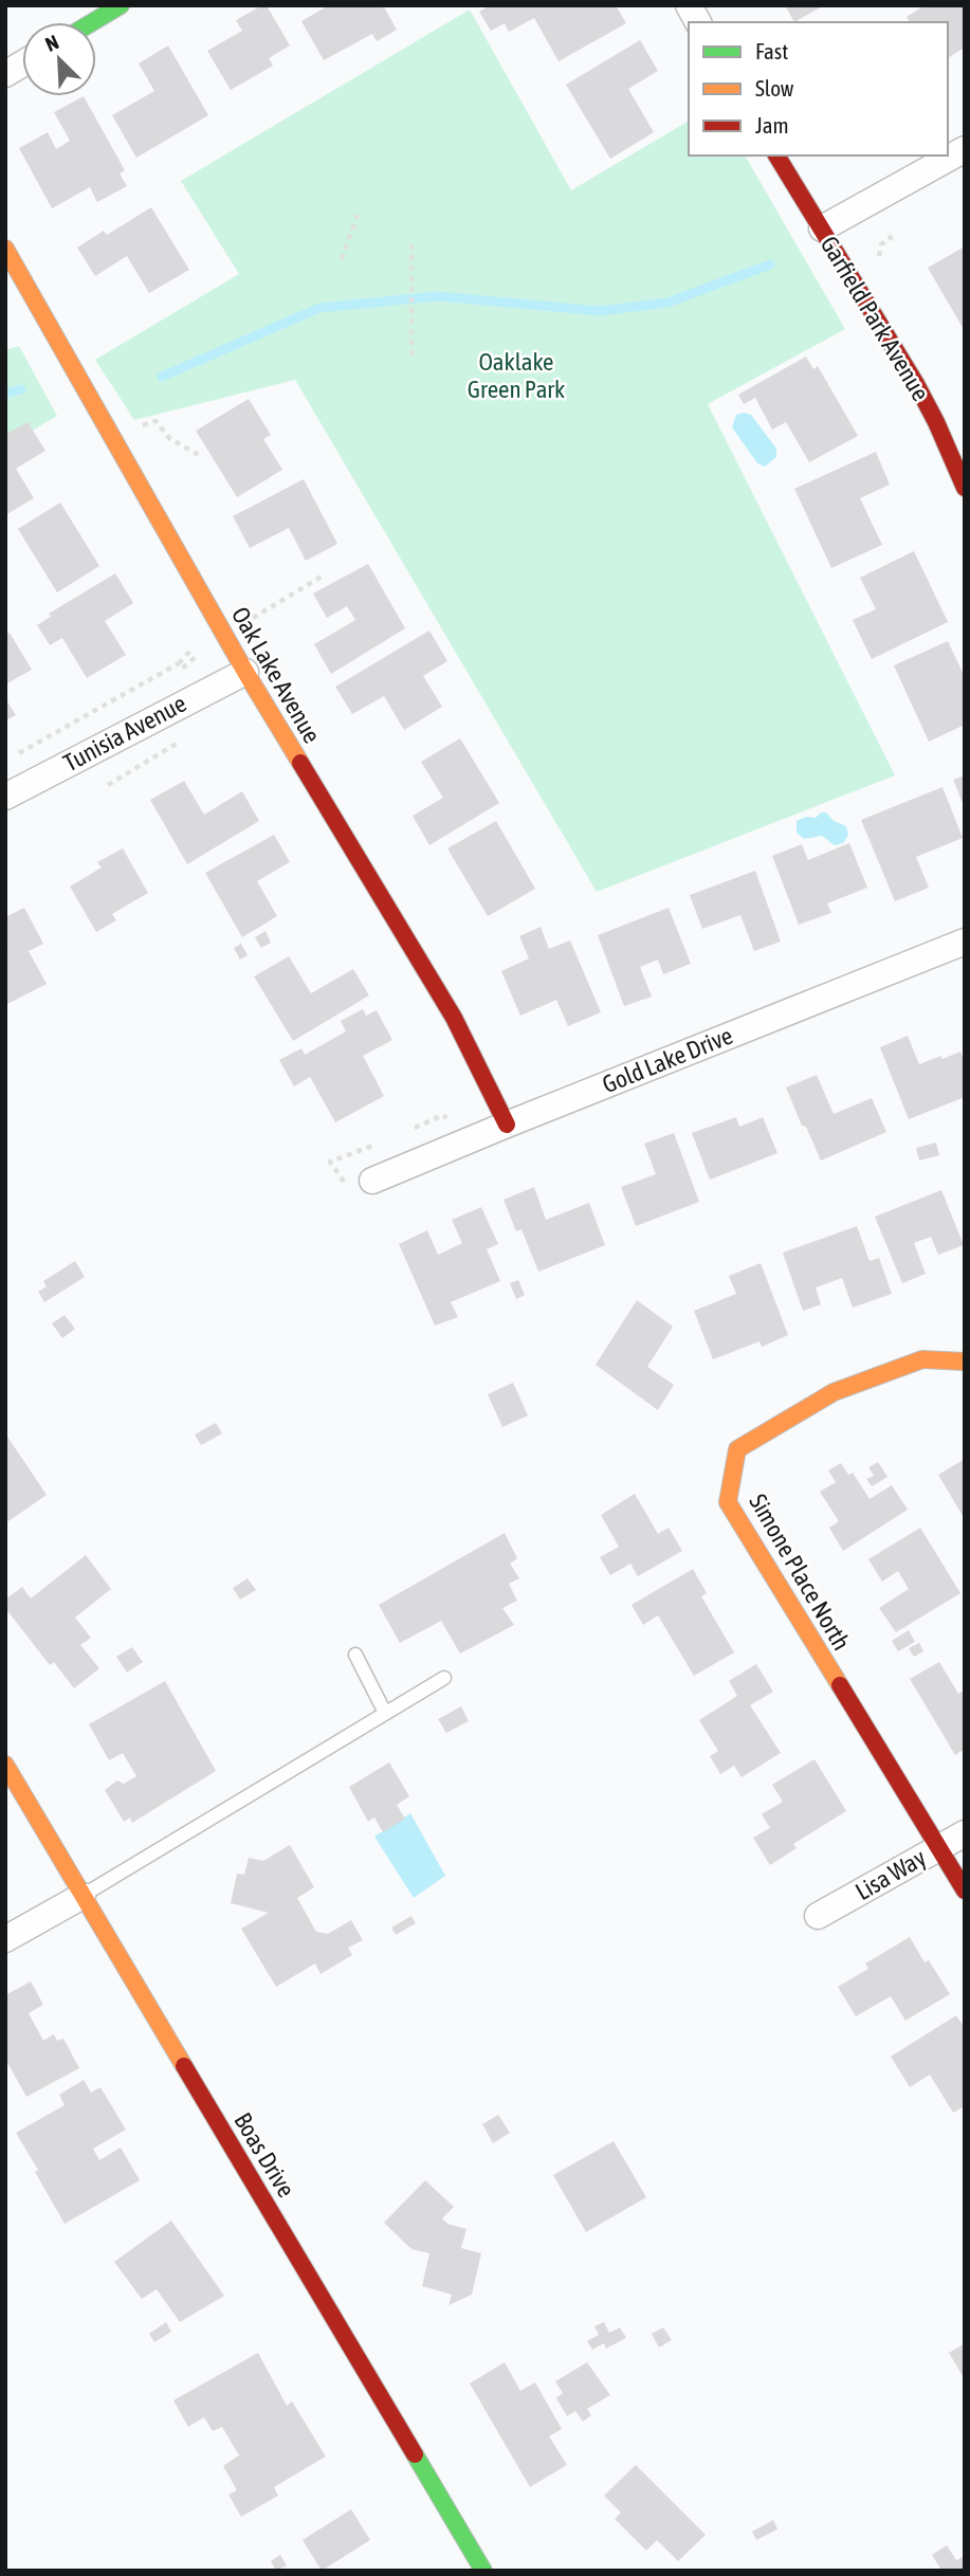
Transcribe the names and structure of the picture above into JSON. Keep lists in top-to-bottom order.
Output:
{
  "streets": {
    "street": [
      "Garfield Park Avenue",
      "Oak Lake Avenue",
      "Tunisia Avenue",
      "Gold Lake Drive",
      "Simone Place North",
      "Lisa Way",
      "Boas Drive"
    ]
  },
  "crossings": [
    ["Oak Lake Avenue", "Tunisia Avenue"],
    ["Oak Lake Avenue", "Gold Lake Drive"],
    ["Simone Place North", "Lisa Way"]
  ],
  "parks": ["Oaklake Green Park"],
  "legend": ["Fast", "Slow", "Jam"],
  "north": "top left"
}
